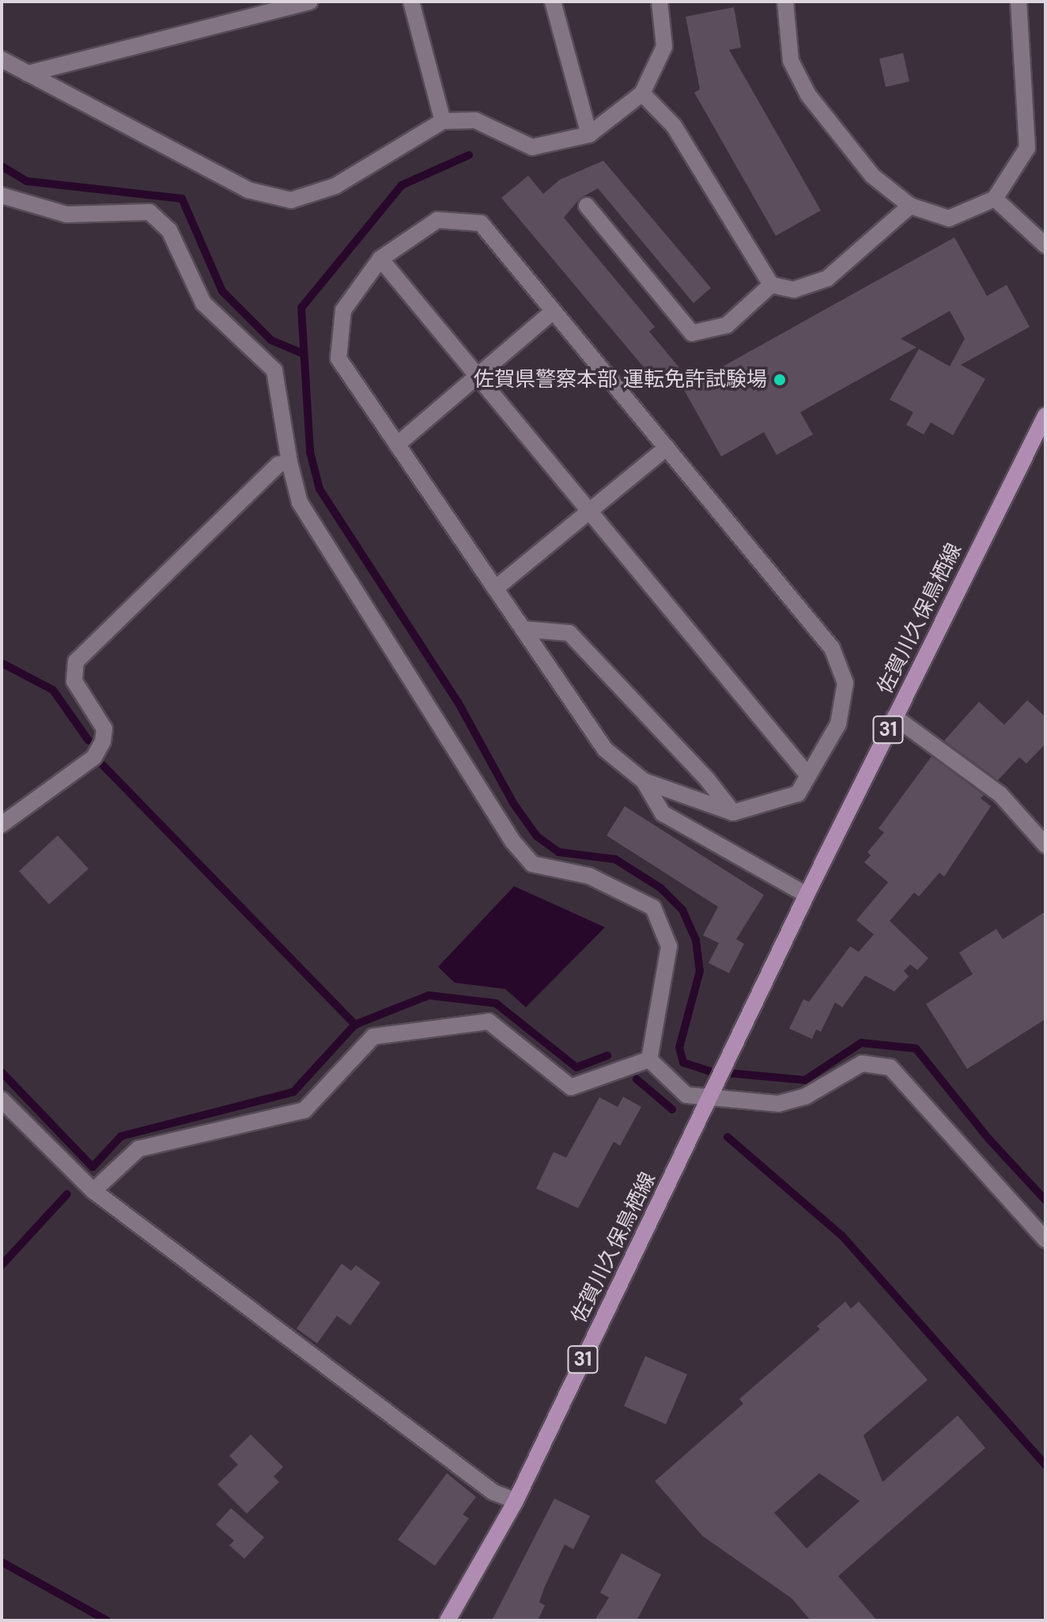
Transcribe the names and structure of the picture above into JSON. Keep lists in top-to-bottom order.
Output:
{
  "streets": {
    "main road": ["佐賀川久保鳥栖線", "31"]
  },
  "places": ["佐賀県警察本部 運転免許試験場"]
}
